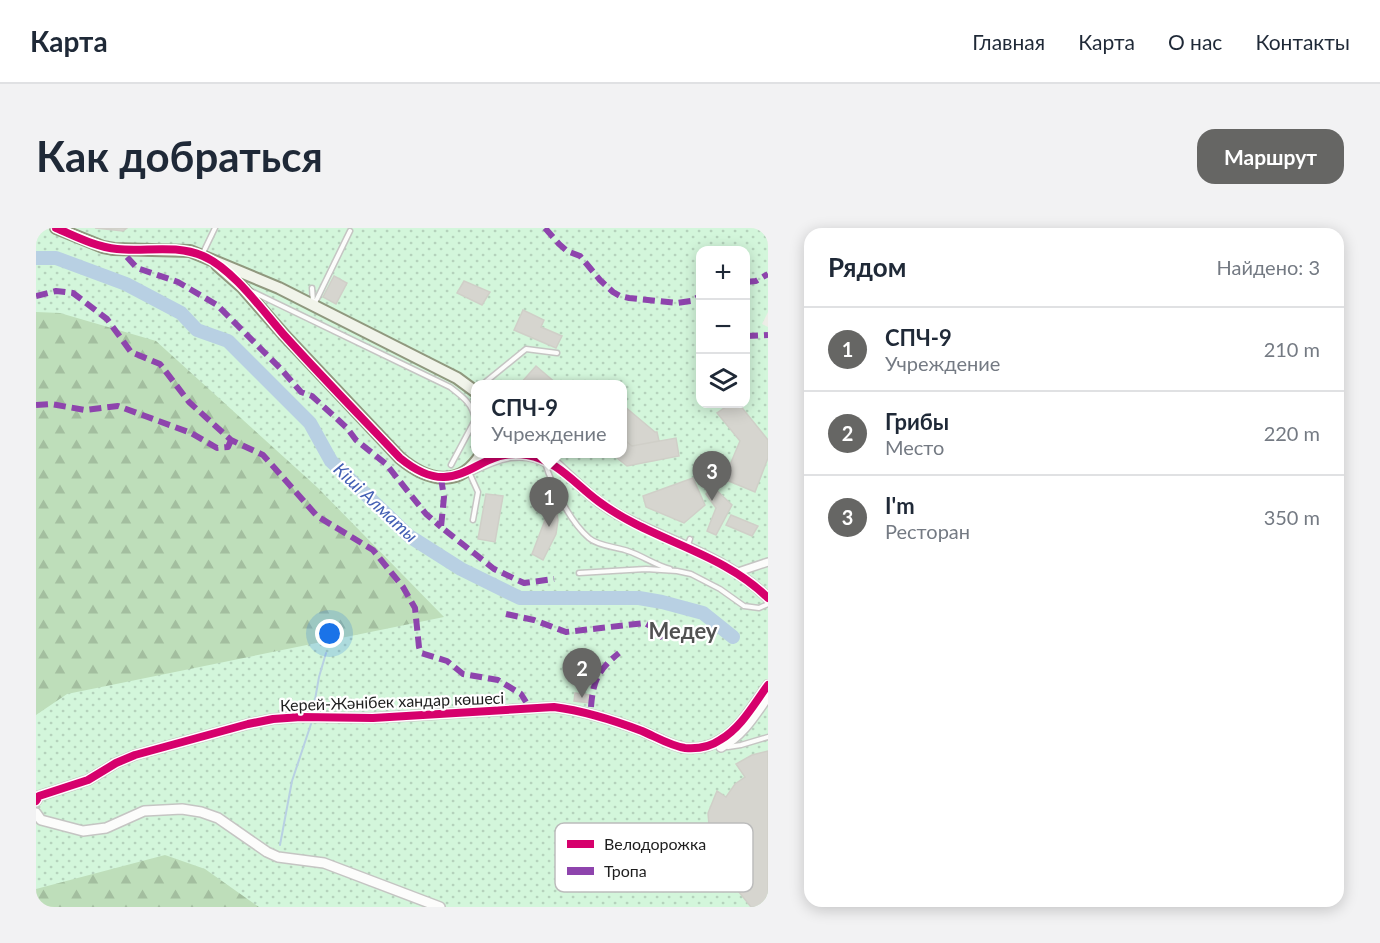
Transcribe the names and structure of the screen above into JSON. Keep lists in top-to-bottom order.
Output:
{
  "streets": {
    "street": ["Керей-Жәнібек хандар көшесі"]
  },
  "districts": ["Медеу"],
  "water": ["Кіші Алматы"],
  "legend": ["Велодорожка", "Тропа"],
  "page": {
    "header": "Карта",
    "nav": [
      "Главная",
      "Карта",
      "О нас",
      "Контакты"
    ],
    "buttons": "Маршрут",
    "title": "Как добраться",
    "heading": ["Рядом", "Найдено: 3"],
    "map_buttons": ["+", "−"],
    "list": [
      {
        "mark": "1",
        "name": "СПЧ-9",
        "note": "Учреждение",
        "value": "210 m"
      },
      {
        "mark": "2",
        "name": "Грибы",
        "note": "Место",
        "value": "220 m"
      },
      {
        "mark": "3",
        "name": "I'm",
        "note": "Ресторан",
        "value": "350 m"
      }
    ],
    "popup": ["СПЧ-9", "Учреждение"],
    "pins": ["3", "1", "2"]
  }
}
